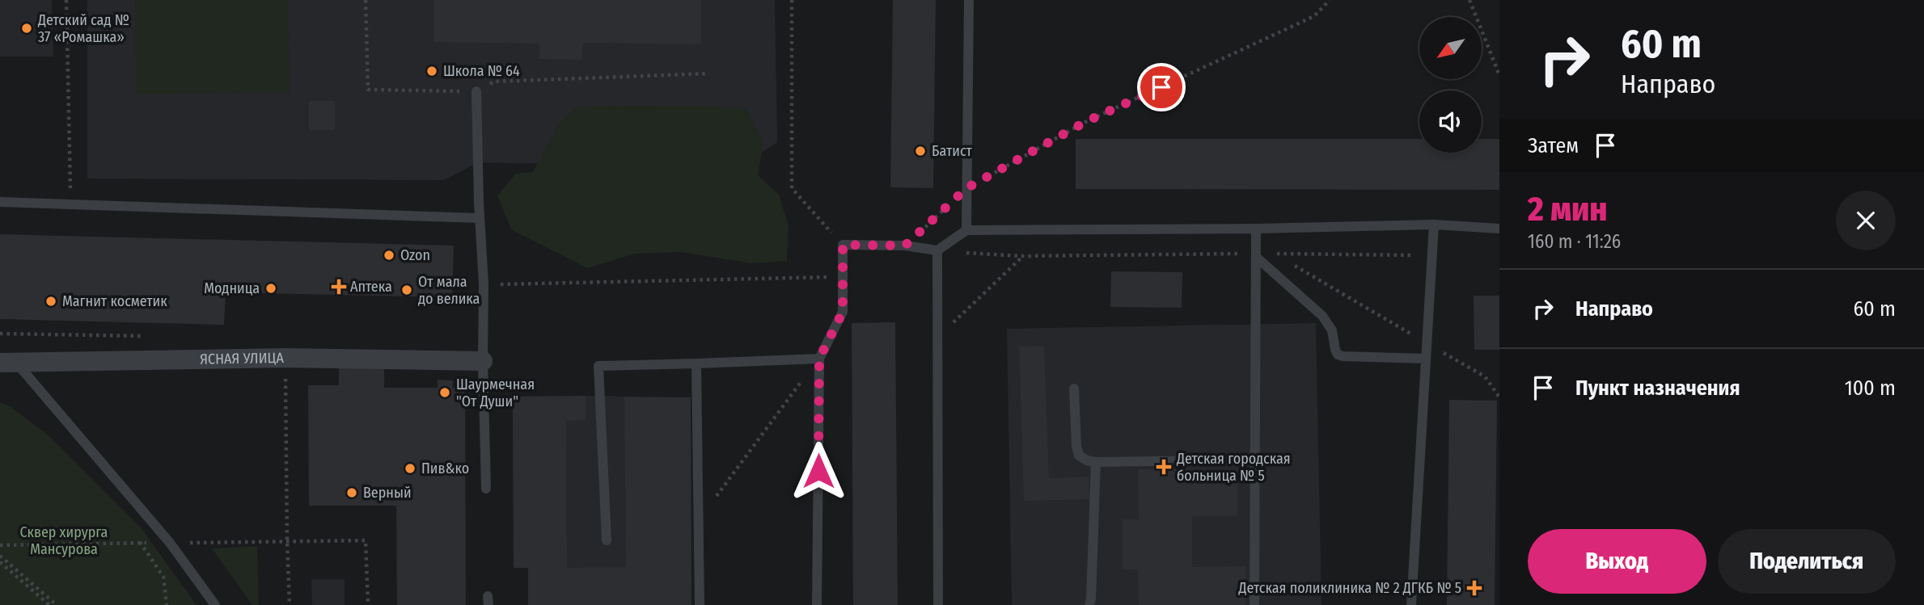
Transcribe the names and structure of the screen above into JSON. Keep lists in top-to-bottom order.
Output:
{
  "streets": {
    "street": ["ЯСНАЯ УЛИЦА"]
  },
  "parks": ["Сквер хирурга Мансурова"],
  "places": {
    "other": [
      "Детский сад № 37 «Ромашка»",
      "Школа № 64",
      "Батист",
      "Ozon",
      "Модница",
      "От мала до велика",
      "Магнит косметик",
      "Шаурмечная \"От Души\"",
      "Пив&ко",
      "Верный"
    ],
    "health": ["Аптека", "Детская городская больница № 5", "Детская поликлиника № 2 ДГКБ № 5"]
  },
  "north": "bottom left",
  "page": {
    "turn": ["60 m", "Направо"],
    "then": "Затем",
    "heading": ["2 мин", "160 m · 11:26"],
    "list": [
      {
        "name": "Направо",
        "value": "60 m"
      },
      {
        "name": "Пункт назначения",
        "value": "100 m"
      }
    ],
    "buttons": ["Выход", "Поделиться"]
  }
}
